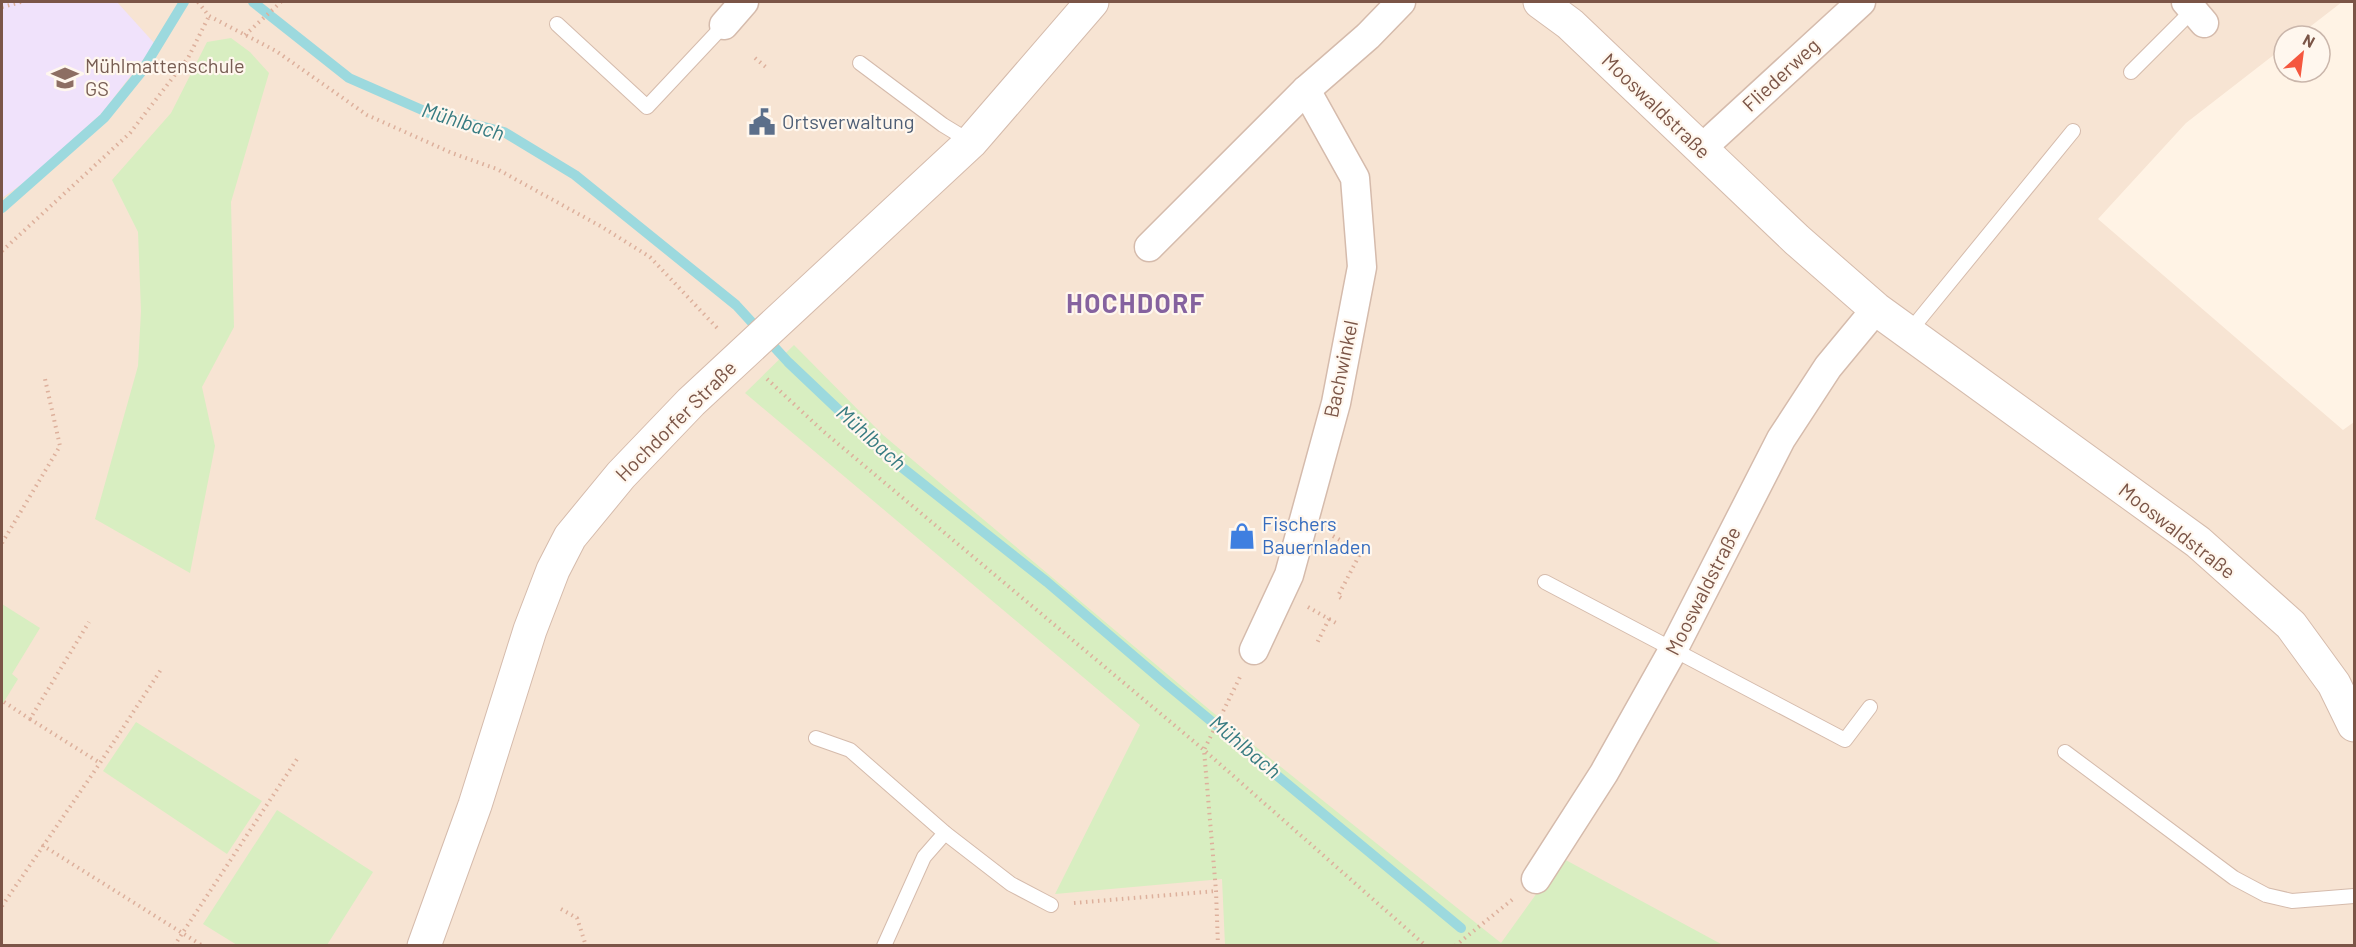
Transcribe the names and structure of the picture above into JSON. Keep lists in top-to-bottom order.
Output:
{
  "streets": {
    "street": [
      "Fliederweg",
      "Mooswaldstraße",
      "Bachwinkel",
      "Hochdorfer Straße"
    ]
  },
  "crossings": [
    ["Fliederweg", "Mooswaldstraße"]
  ],
  "districts": ["HOCHDORF"],
  "water": ["Mühlbach"],
  "places": {
    "school or university": ["Mühlmattenschule GS"],
    "public building": ["Ortsverwaltung"],
    "shop": ["Fischers Bauernladen"]
  },
  "north": "top right"
}
